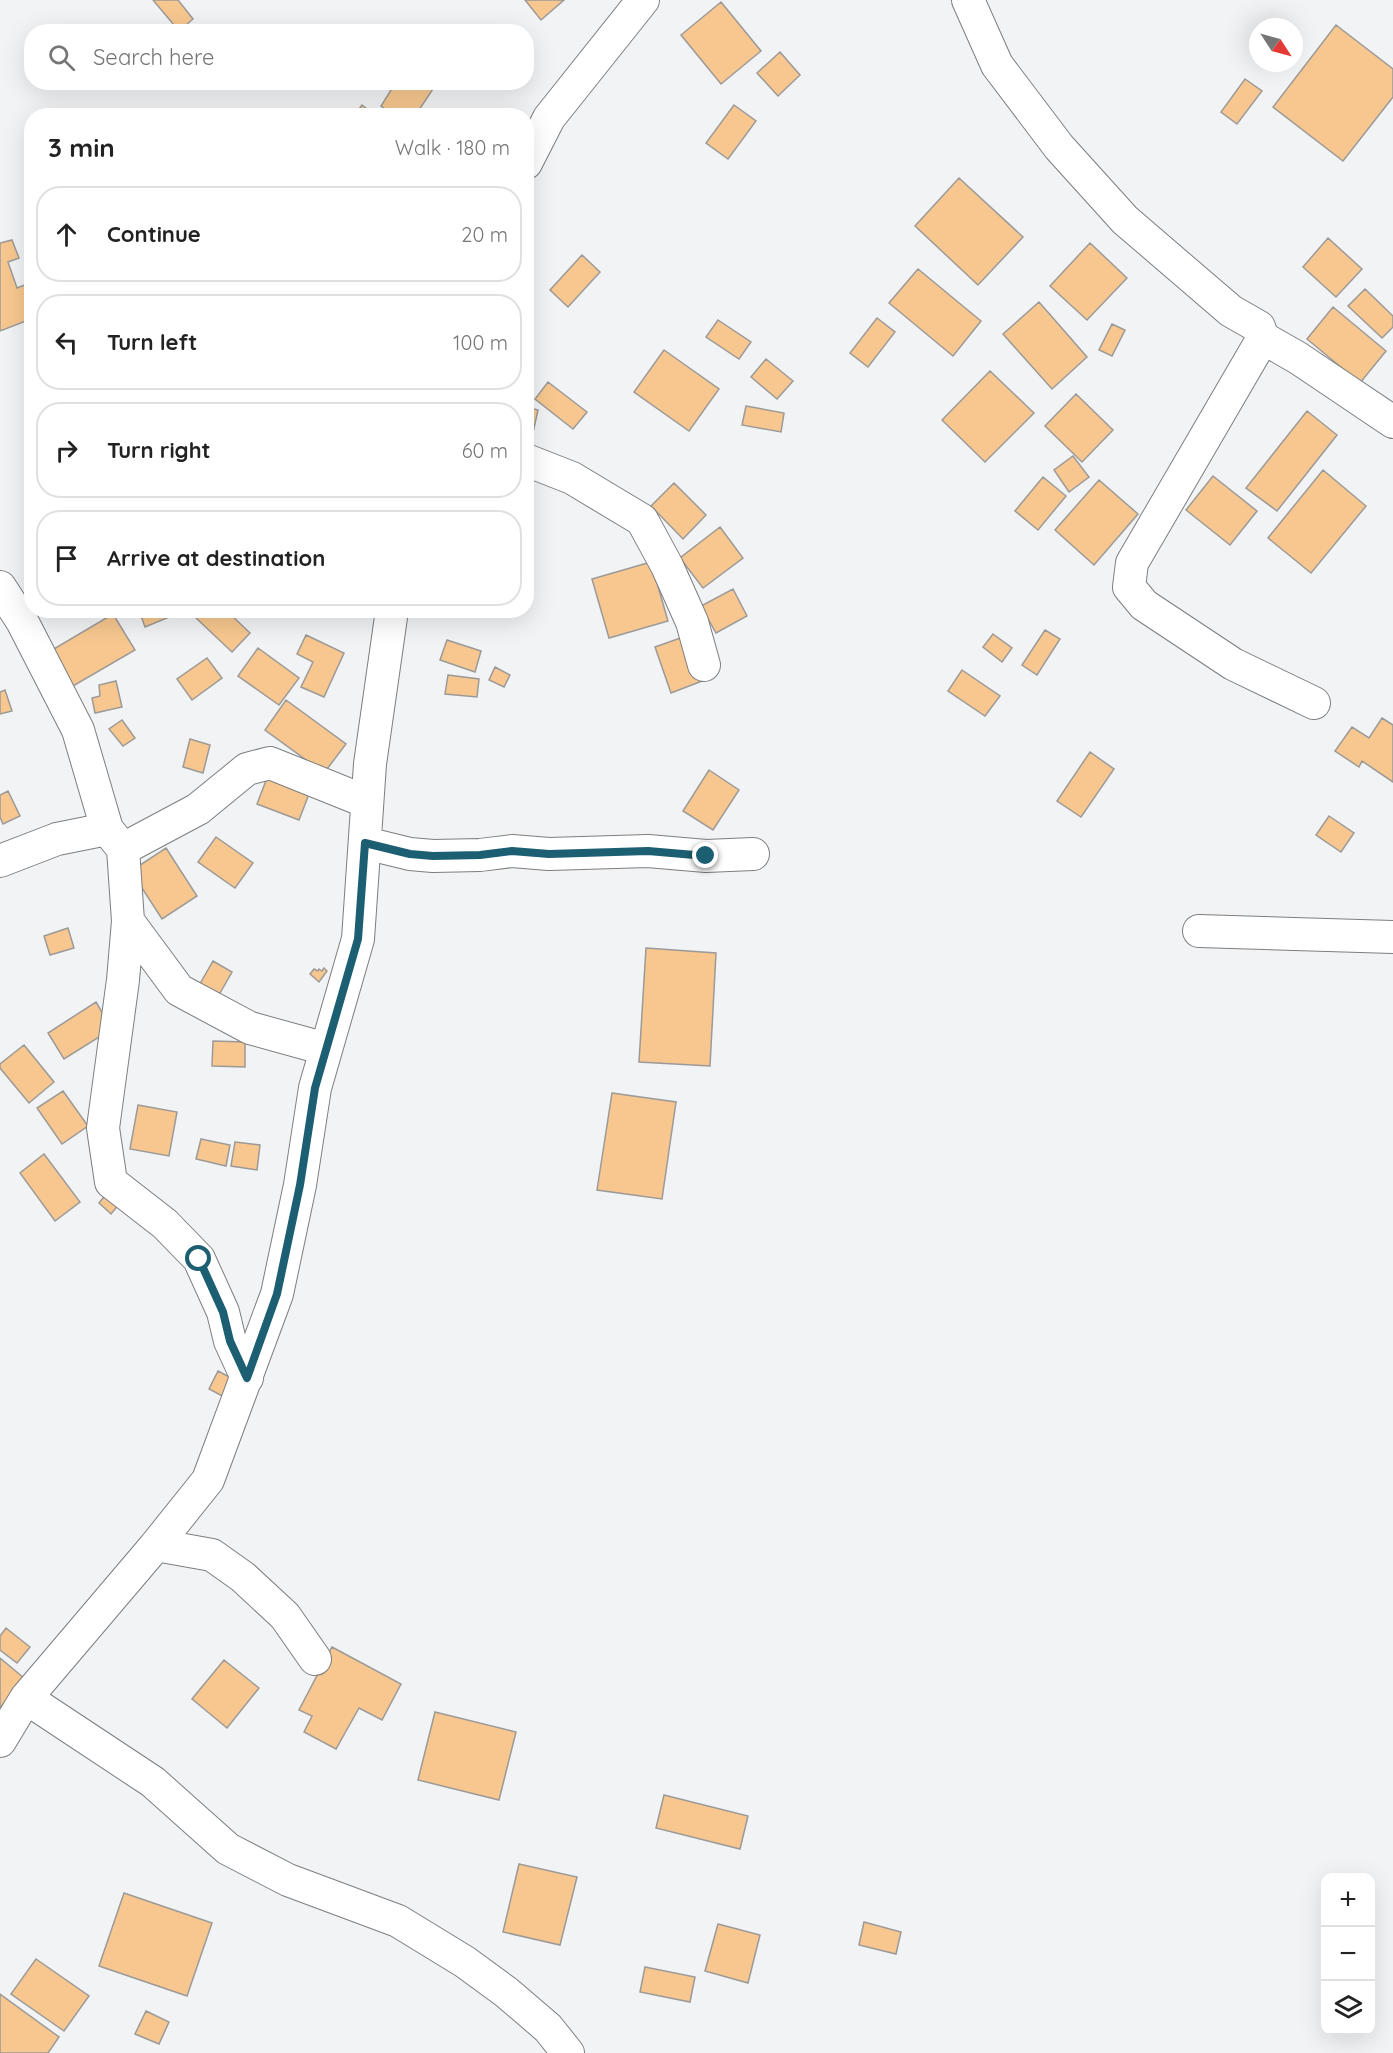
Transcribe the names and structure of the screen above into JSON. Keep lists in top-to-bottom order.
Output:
{
  "north": "bottom right",
  "page": {
    "search": "Search here",
    "heading": ["3 min", "Walk · 180 m"],
    "list": [
      ["Continue", "20 m"],
      ["Turn left", "100 m"],
      ["Turn right", "60 m"],
      "Arrive at destination"
    ],
    "map_buttons": ["+", "−"]
  }
}
